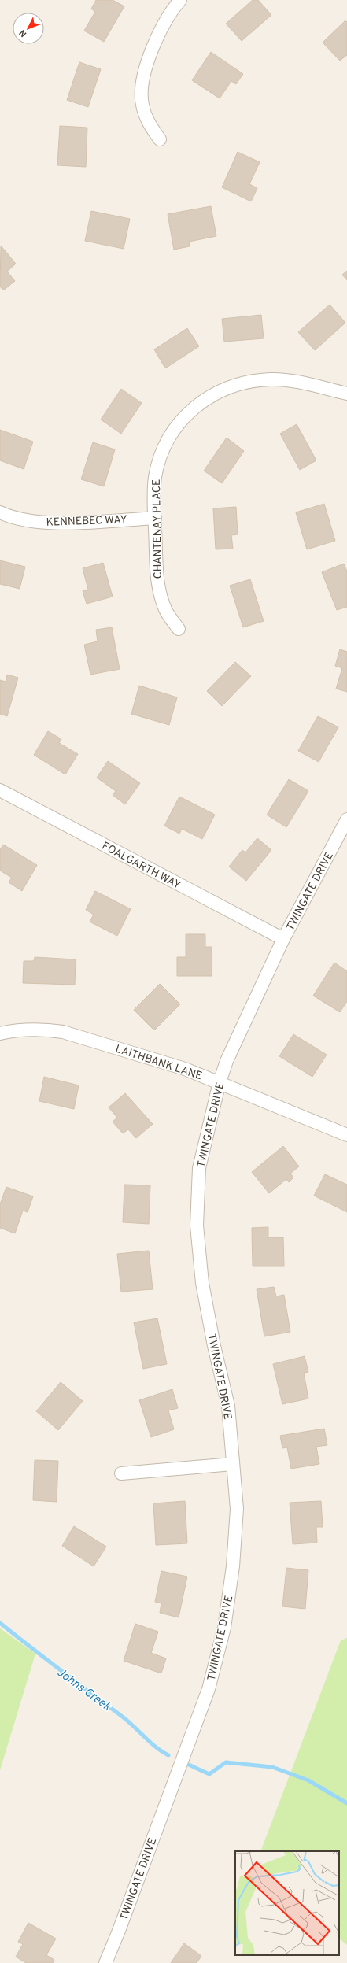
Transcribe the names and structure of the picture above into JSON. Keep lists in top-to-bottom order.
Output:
{
  "streets": {
    "street": [
      "KENNEBEC WAY",
      "CHANTENAY PLACE",
      "FOALGARTH WAY",
      "TWINGATE DRIVE",
      "LAITHBANK LANE"
    ]
  },
  "crossings": [
    ["KENNEBEC WAY", "CHANTENAY PLACE"],
    ["FOALGARTH WAY", "TWINGATE DRIVE"],
    ["TWINGATE DRIVE", "LAITHBANK LANE"]
  ],
  "water": ["Johns Creek"],
  "north": "bottom left"
}
